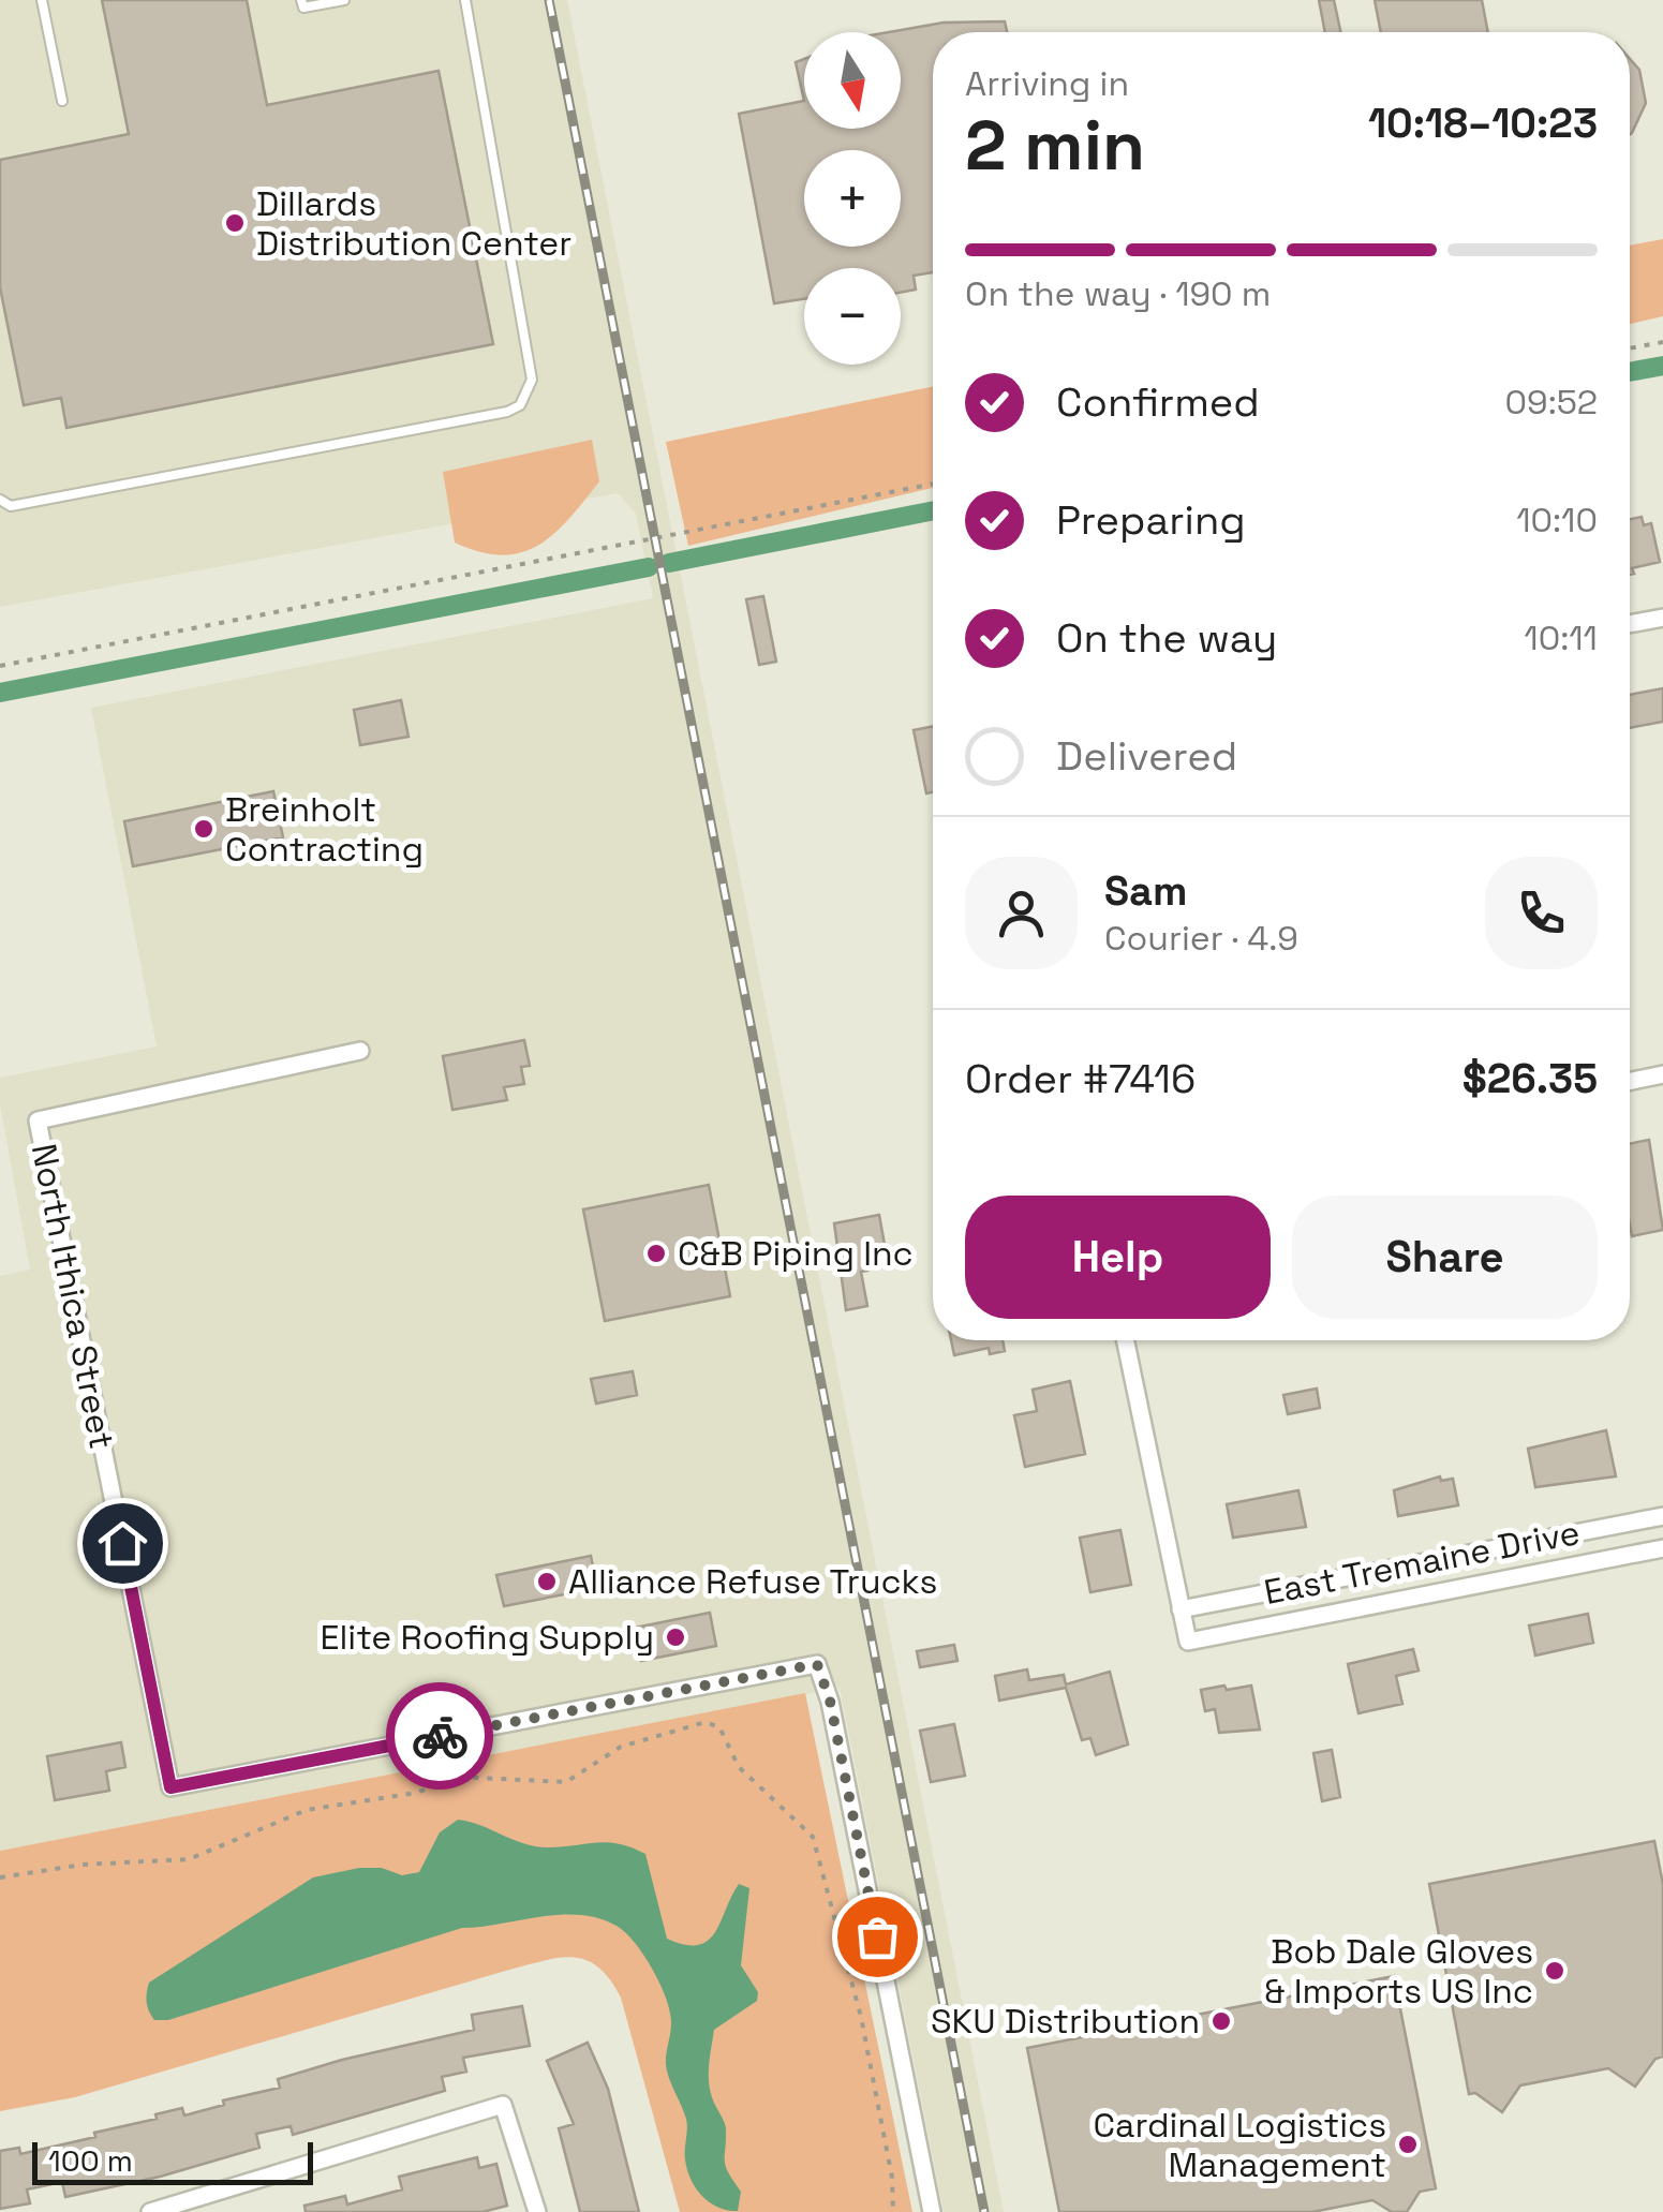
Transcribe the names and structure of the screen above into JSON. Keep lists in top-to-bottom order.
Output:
{
  "streets": {
    "street": ["North Ithica Street", "East Tremaine Drive"]
  },
  "places": [
    "Dillards Distribution Center",
    "Breinholt Contracting",
    "C&B Piping Inc",
    "Alliance Refuse Trucks",
    "Elite Roofing Supply",
    "Bob Dale Gloves & Imports US Inc",
    "SKU Distribution",
    "Cardinal Logistics Management"
  ],
  "scale_bar": "100 m",
  "north": "bottom",
  "page": {
    "map_buttons": ["+", "−"],
    "heading": ["2 min", "Arriving in", "10:18–10:23"],
    "panel": [
      "Sam",
      "Courier · 4.9",
      "Order #7416",
      "$26.35"
    ],
    "bar": "On the way · 190 m",
    "list": [
      ["Confirmed", "09:52"],
      ["Preparing", "10:10"],
      ["On the way", "10:11"],
      "Delivered"
    ],
    "buttons": ["Help", "Share"],
    "scale": "100 m"
  }
}
